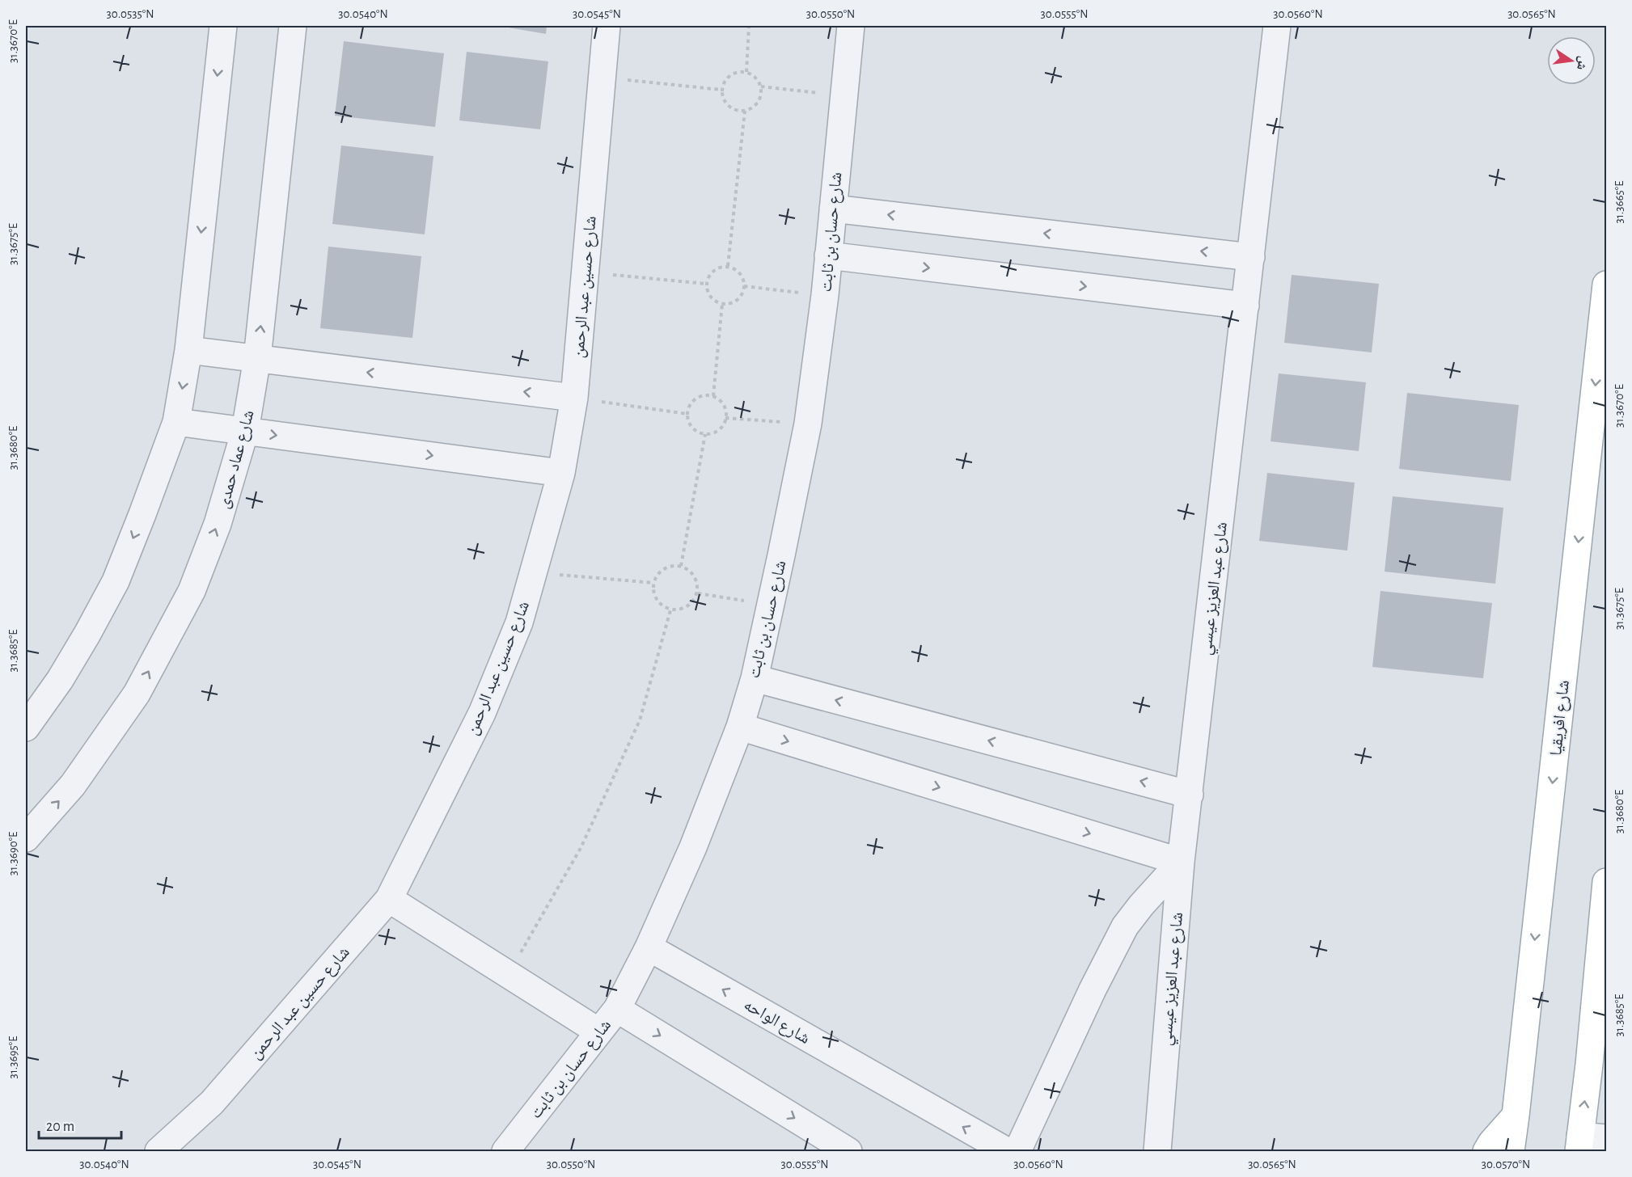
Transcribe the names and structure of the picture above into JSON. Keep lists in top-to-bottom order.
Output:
{
  "streets": {
    "main road": ["شارع افريقيا"],
    "street": [
      "شارع حسان بن ثابت",
      "شارع حسين عبد الرحمن",
      "شارع عماد حمدى",
      "شارع عبد العزيز عيسي",
      "شارع الواحه"
    ]
  },
  "crossings": [
    ["شارع حسان بن ثابت", "شارع الواحه"]
  ],
  "one_way": ["شارع افريقيا"],
  "scale_bar": "20 m",
  "north": "right",
  "coordinates": [
    "30.0535°N",
    "30.0540°N",
    "30.0545°N",
    "30.0550°N",
    "30.0555°N",
    "30.0560°N",
    "30.0565°N",
    "31.3670°E",
    "31.3665°E",
    "31.3675°E",
    "31.3680°E",
    "31.3685°E",
    "31.3690°E",
    "31.3695°E",
    "30.0570°N"
  ]
}
